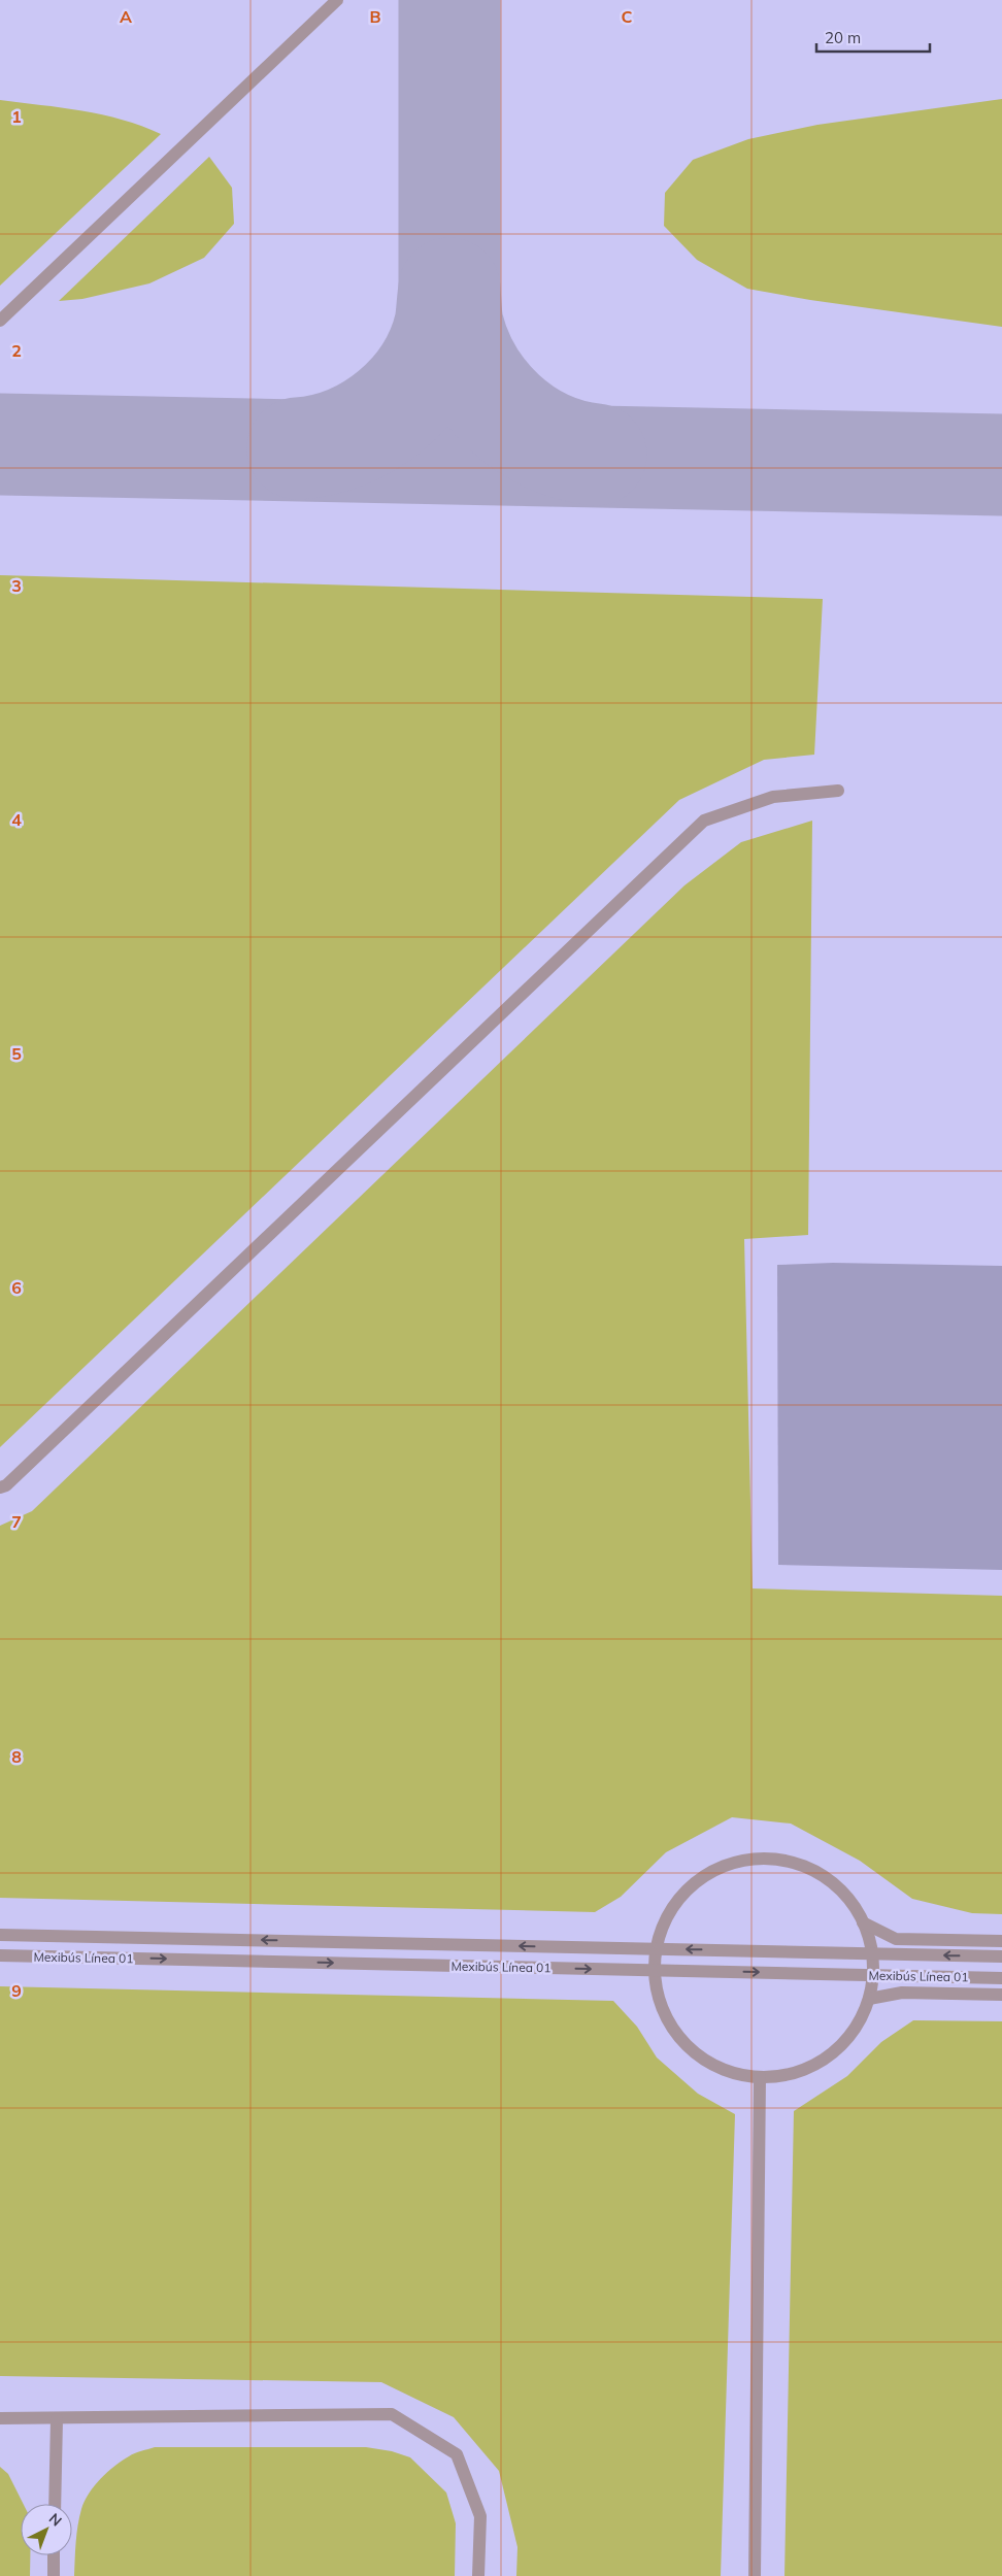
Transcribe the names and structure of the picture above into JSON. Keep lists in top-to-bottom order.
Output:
{
  "streets": {
    "street": ["Mexibús Línea 01"]
  },
  "scale_bar": "20 m",
  "north": "top right",
  "grid": {
    "columns": ["A", "B", "C"],
    "rows": [
      "1",
      "2",
      "3",
      "4",
      "5",
      "6",
      "7",
      "8",
      "9"
    ]
  }
}
